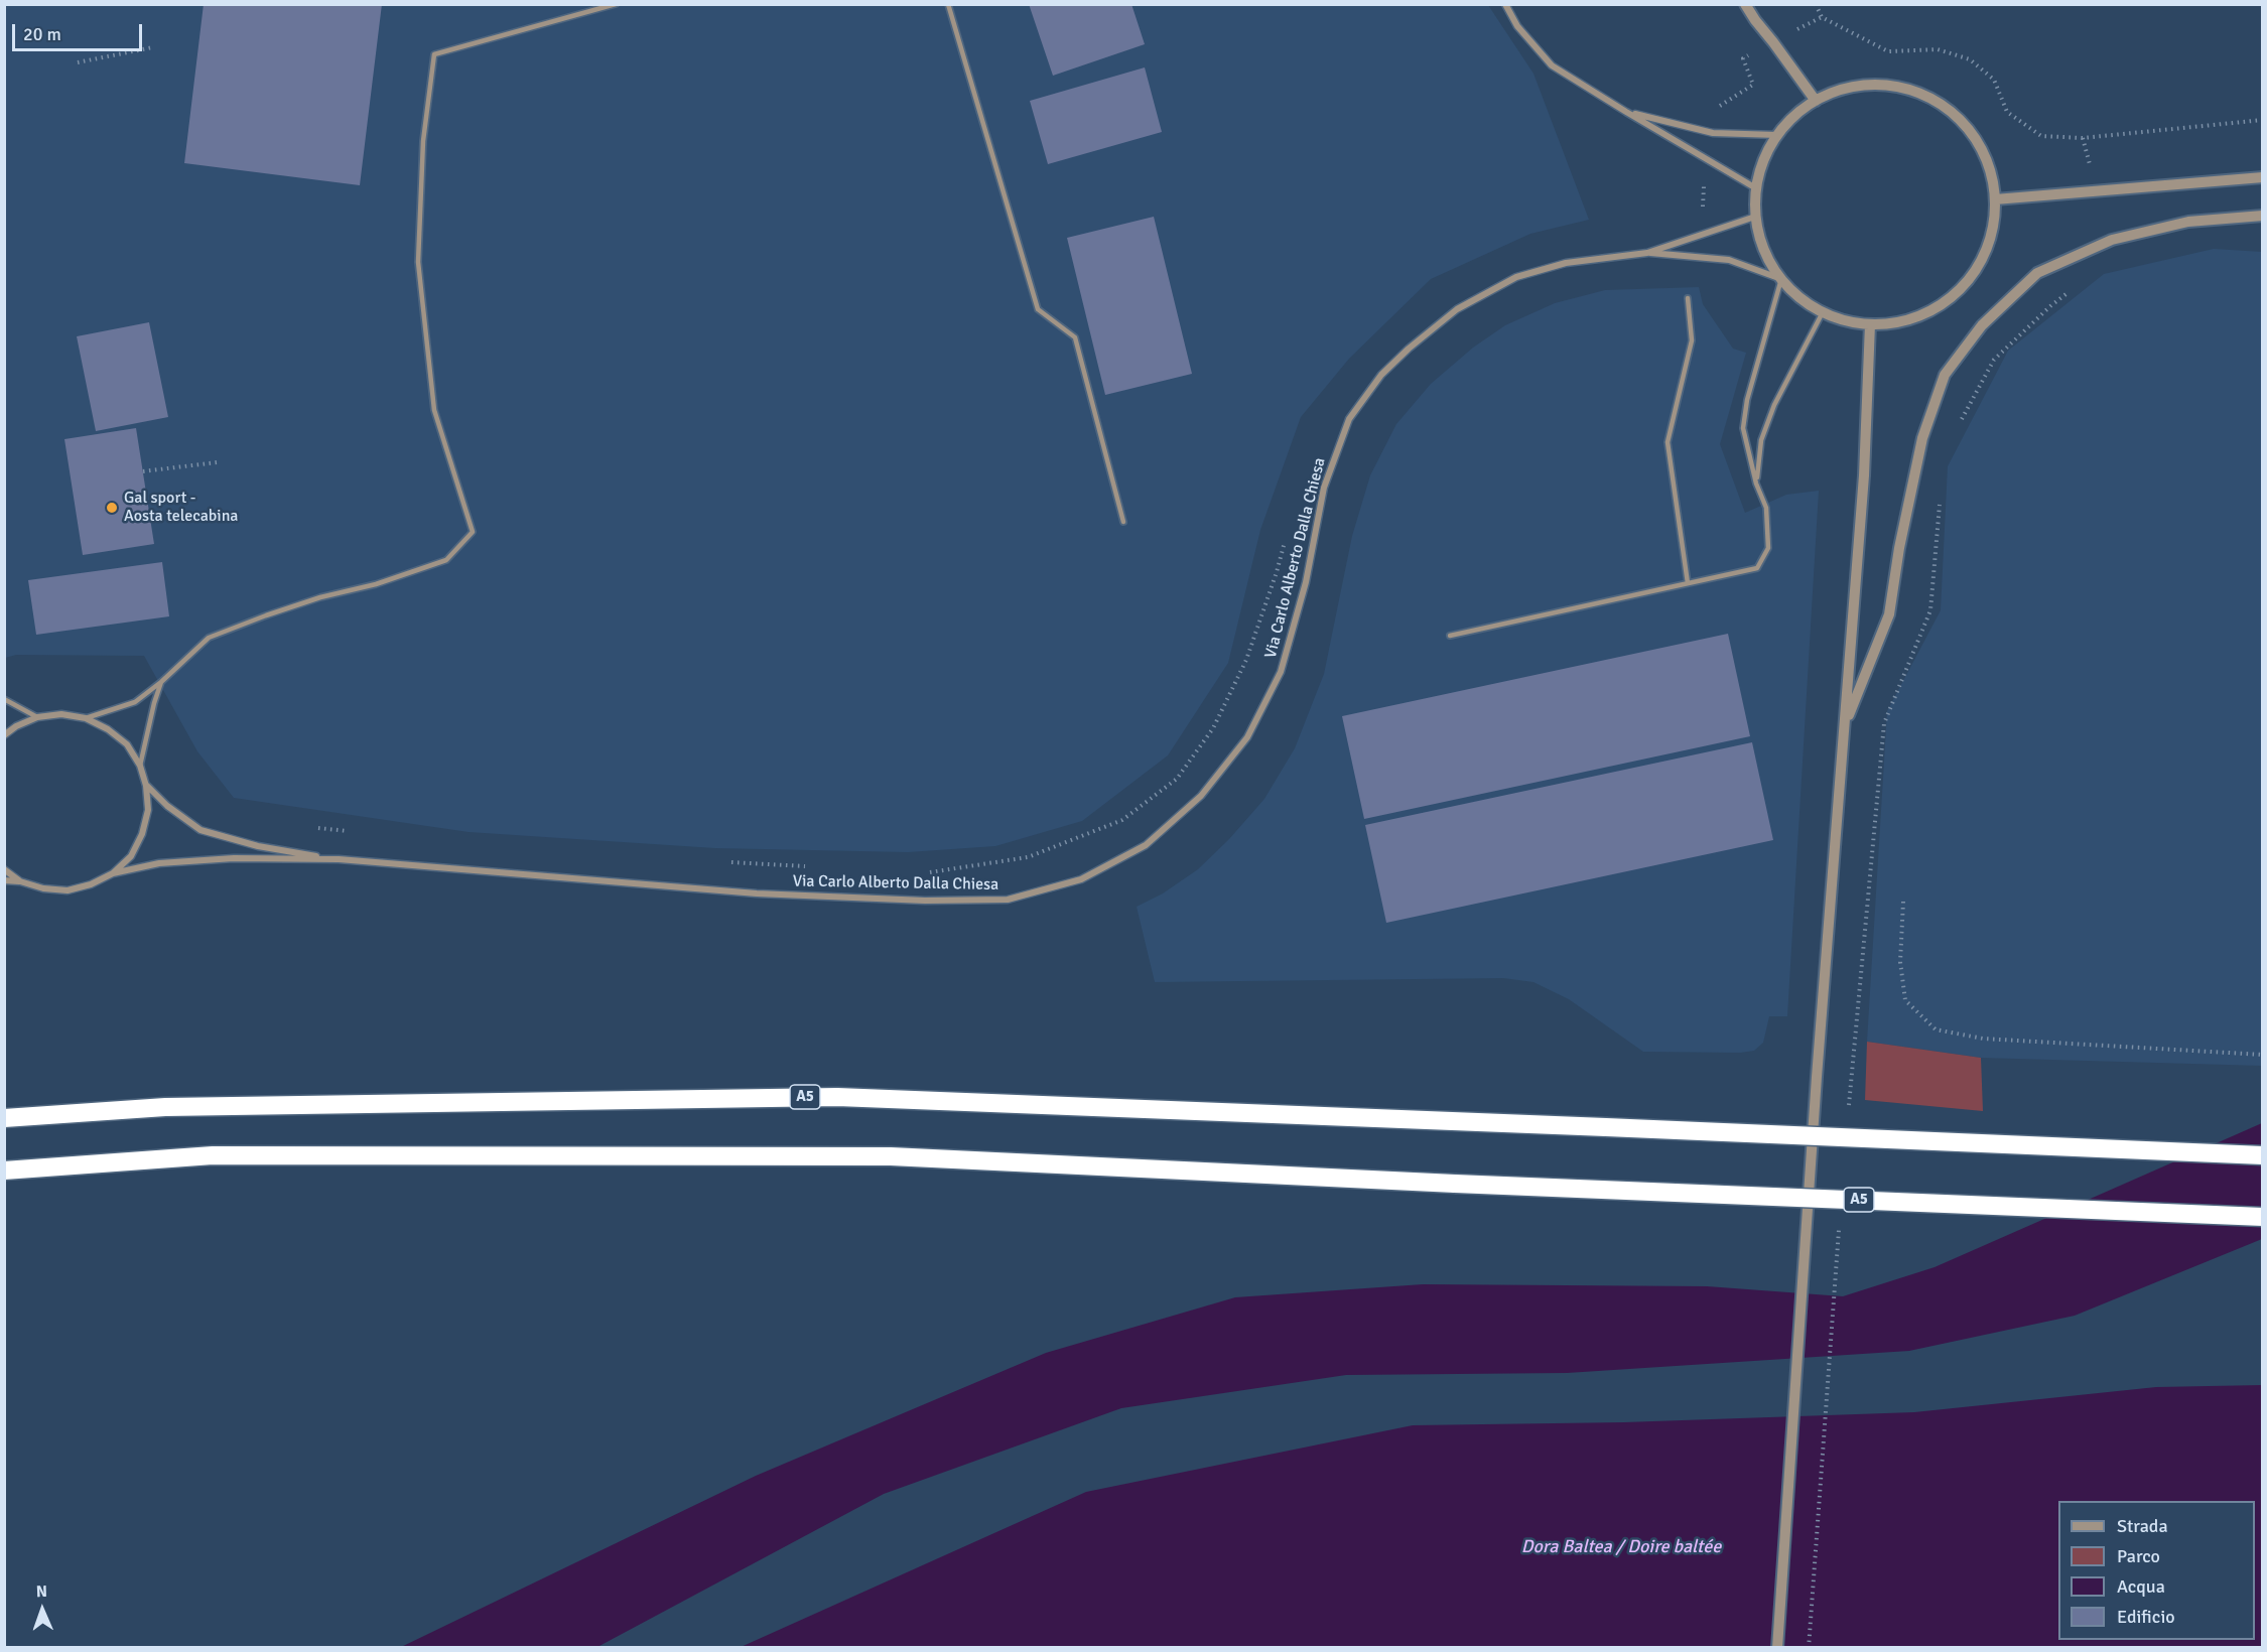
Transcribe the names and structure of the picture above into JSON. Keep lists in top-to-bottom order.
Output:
{
  "streets": {
    "highway": ["A5"],
    "street": ["Via Carlo Alberto Dalla Chiesa"]
  },
  "water": ["Dora Baltea / Doire baltée"],
  "places": ["Gal sport - Aosta telecabina"],
  "legend": [
    "Strada",
    "Parco",
    "Acqua",
    "Edificio"
  ],
  "scale_bar": "20 m",
  "north": "top"
}
